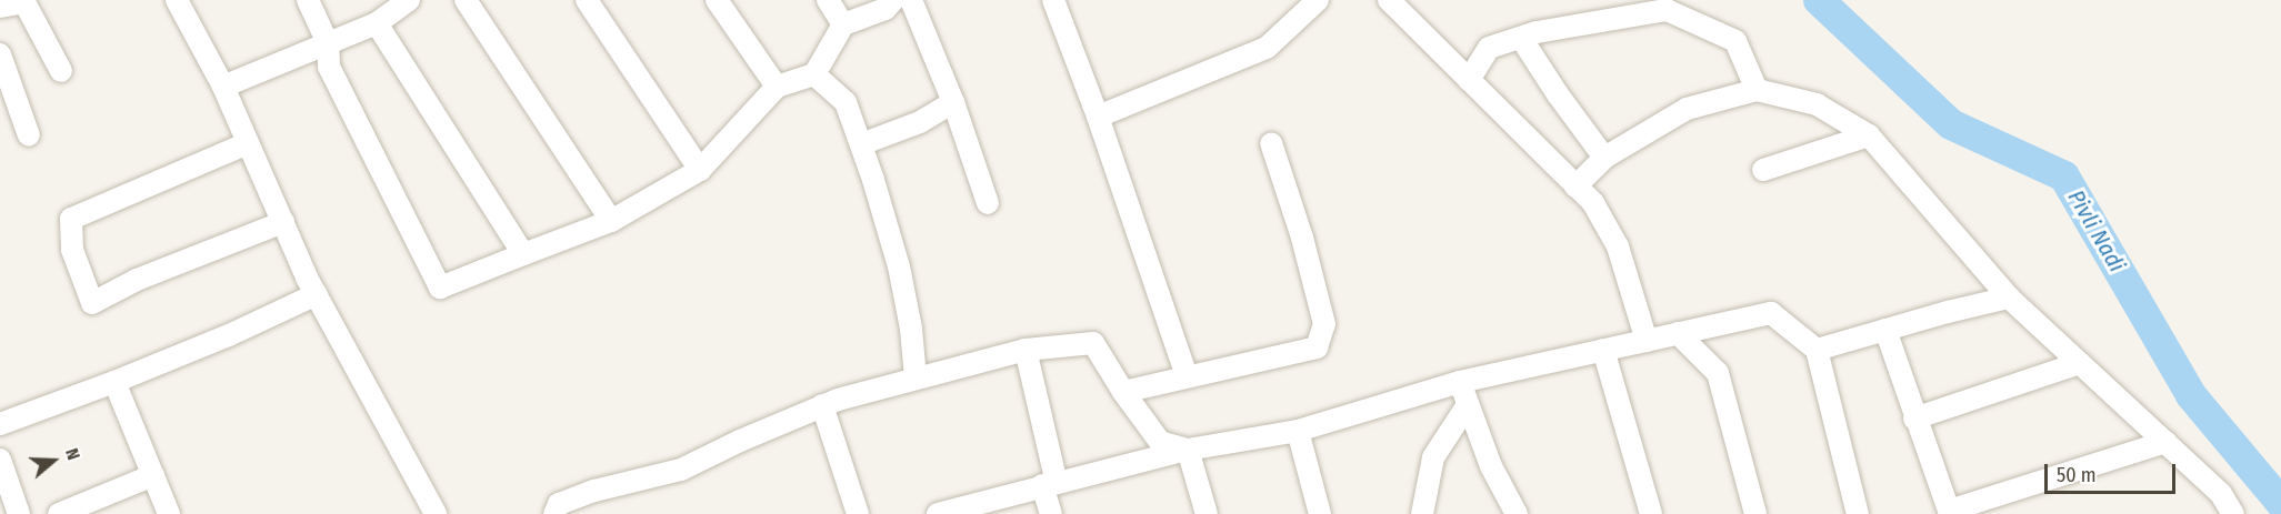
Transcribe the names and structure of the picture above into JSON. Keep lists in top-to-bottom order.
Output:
{
  "water": ["Pivli Nadi"],
  "scale_bar": "50 m",
  "north": "right"
}
